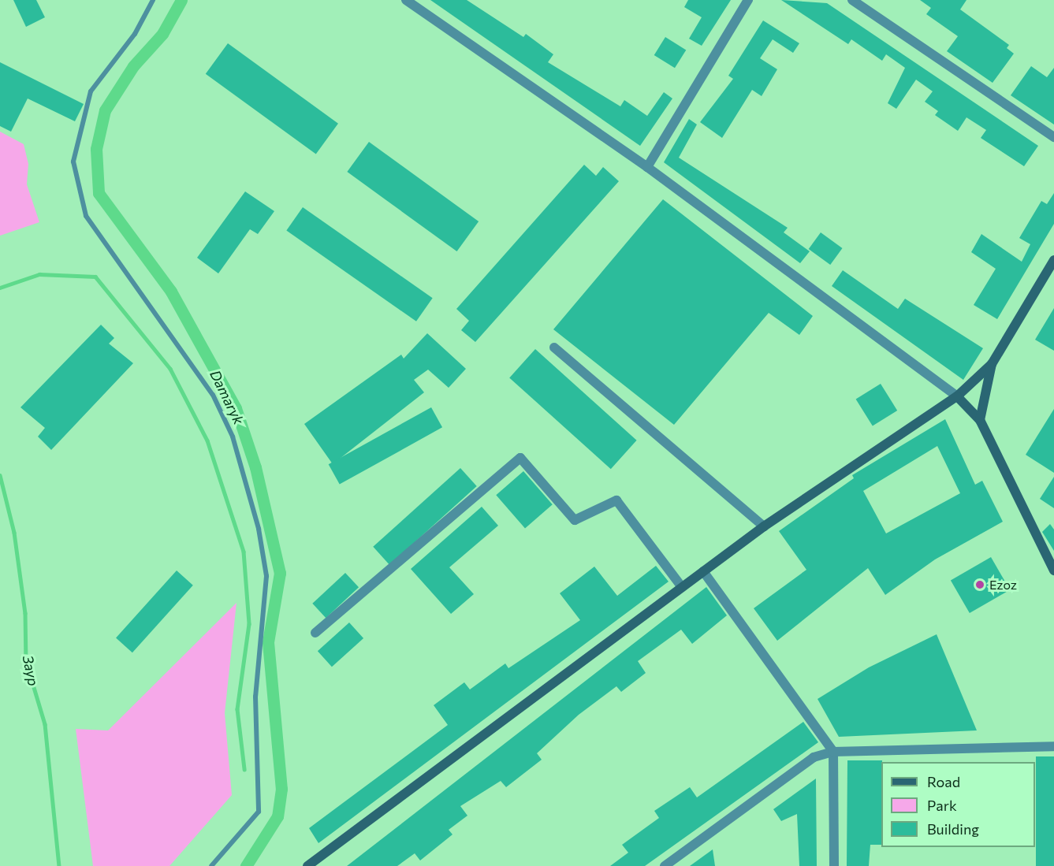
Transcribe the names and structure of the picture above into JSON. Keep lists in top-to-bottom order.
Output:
{
  "water": ["Damaryk", "Заур"],
  "places": ["Ezoz"],
  "legend": ["Road", "Park", "Building"]
}
